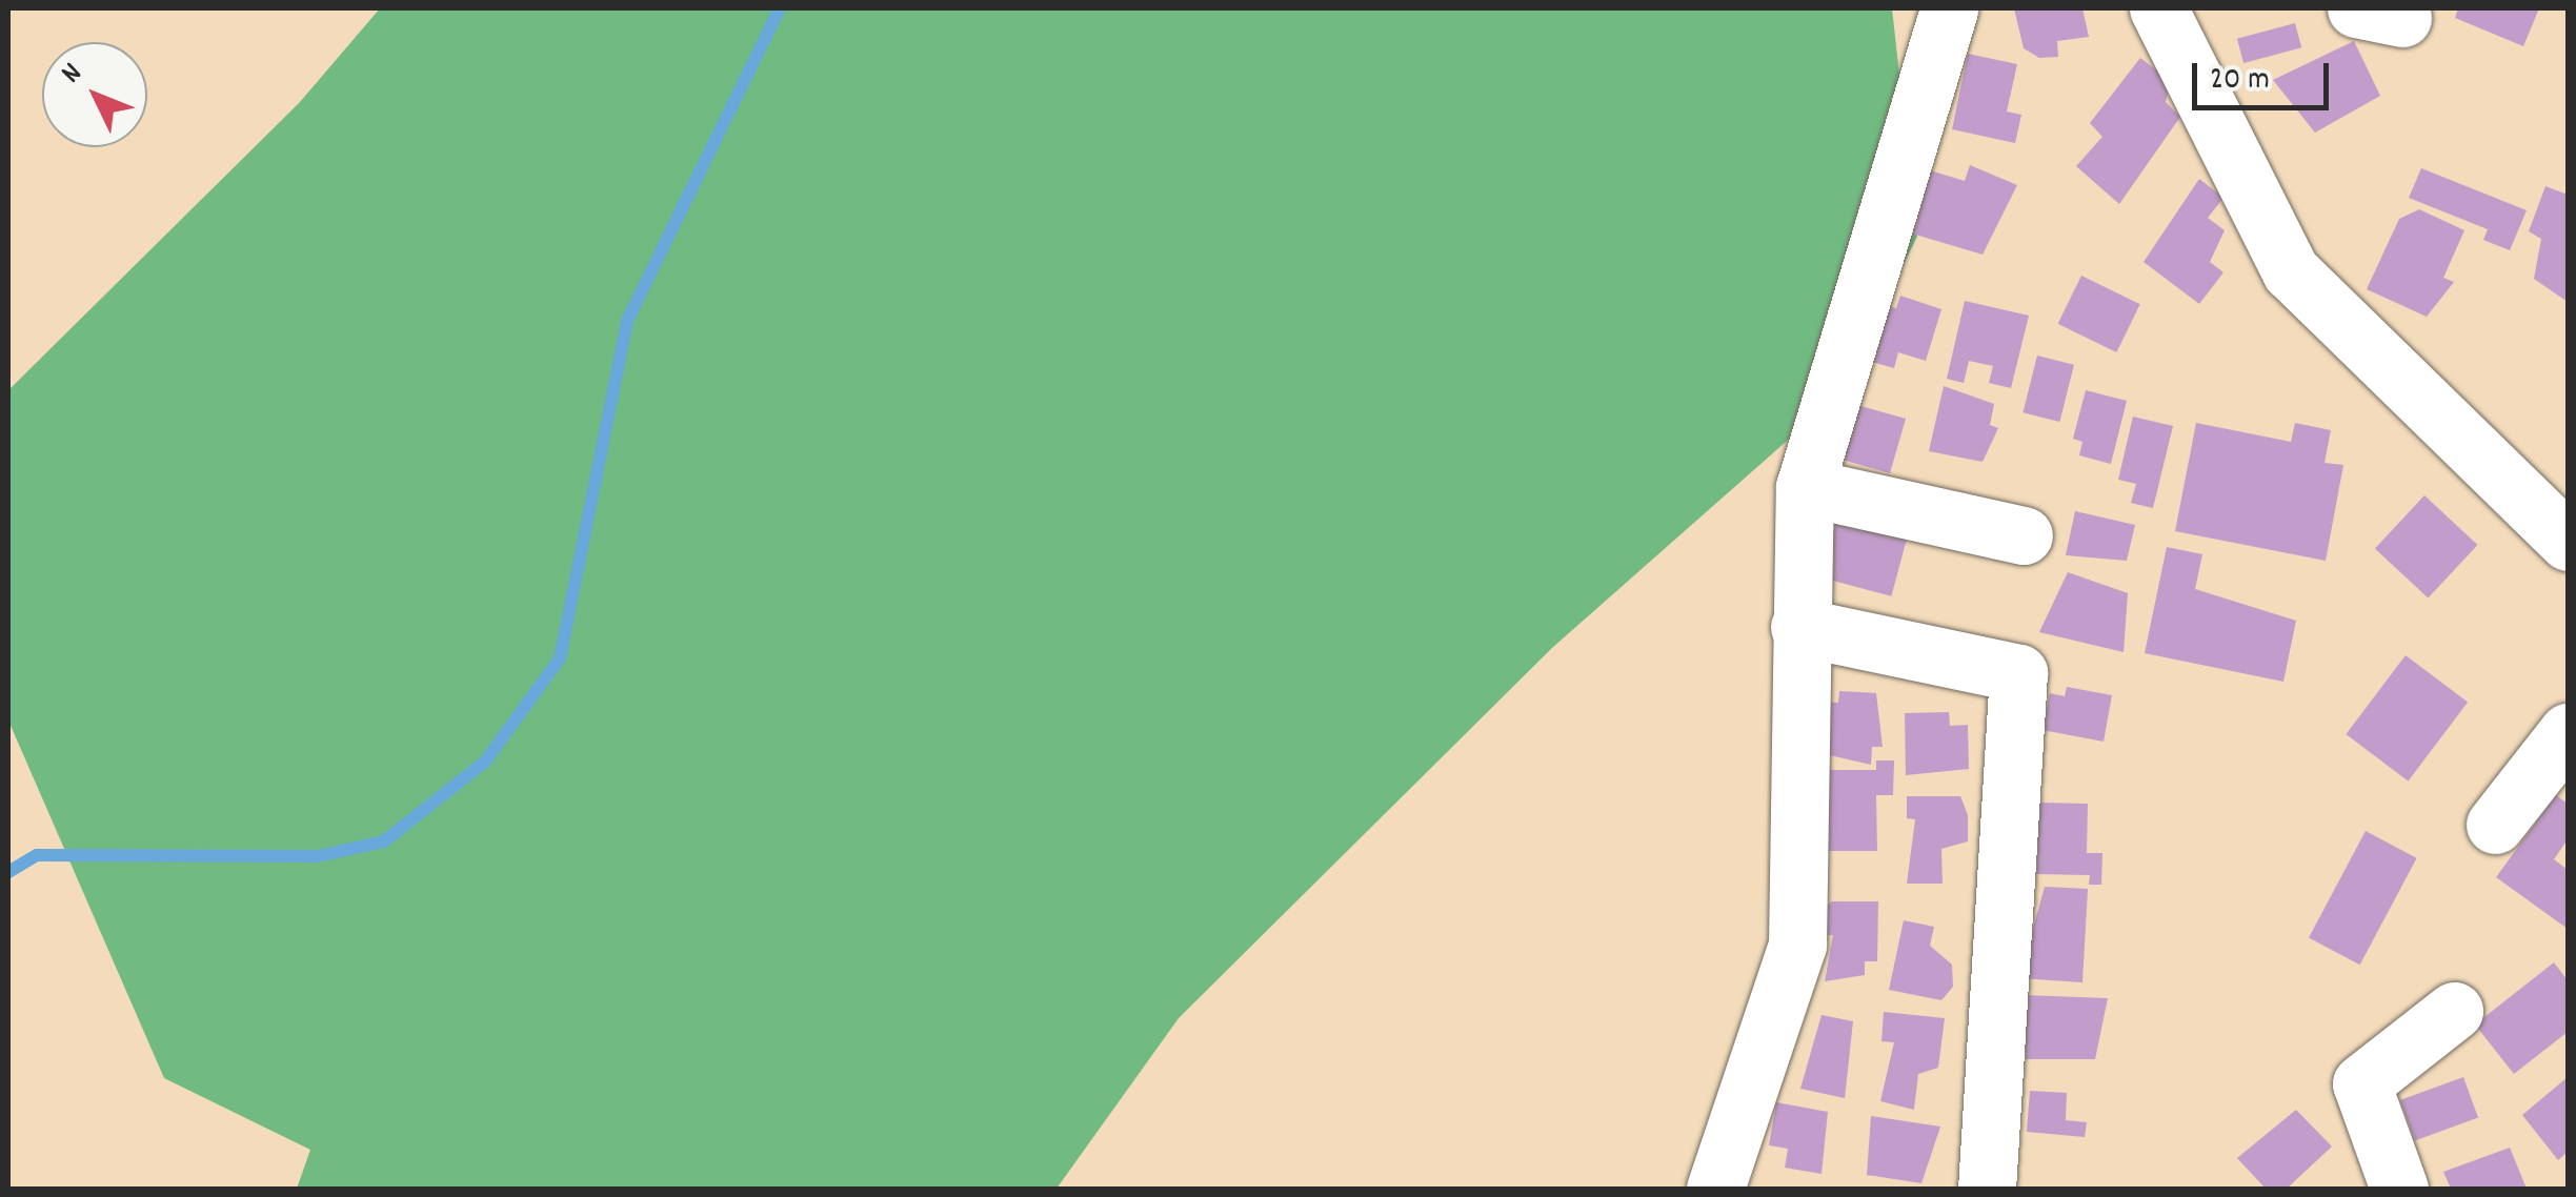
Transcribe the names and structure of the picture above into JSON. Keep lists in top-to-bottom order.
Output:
{
  "scale_bar": "20 m",
  "north": "top left"
}
